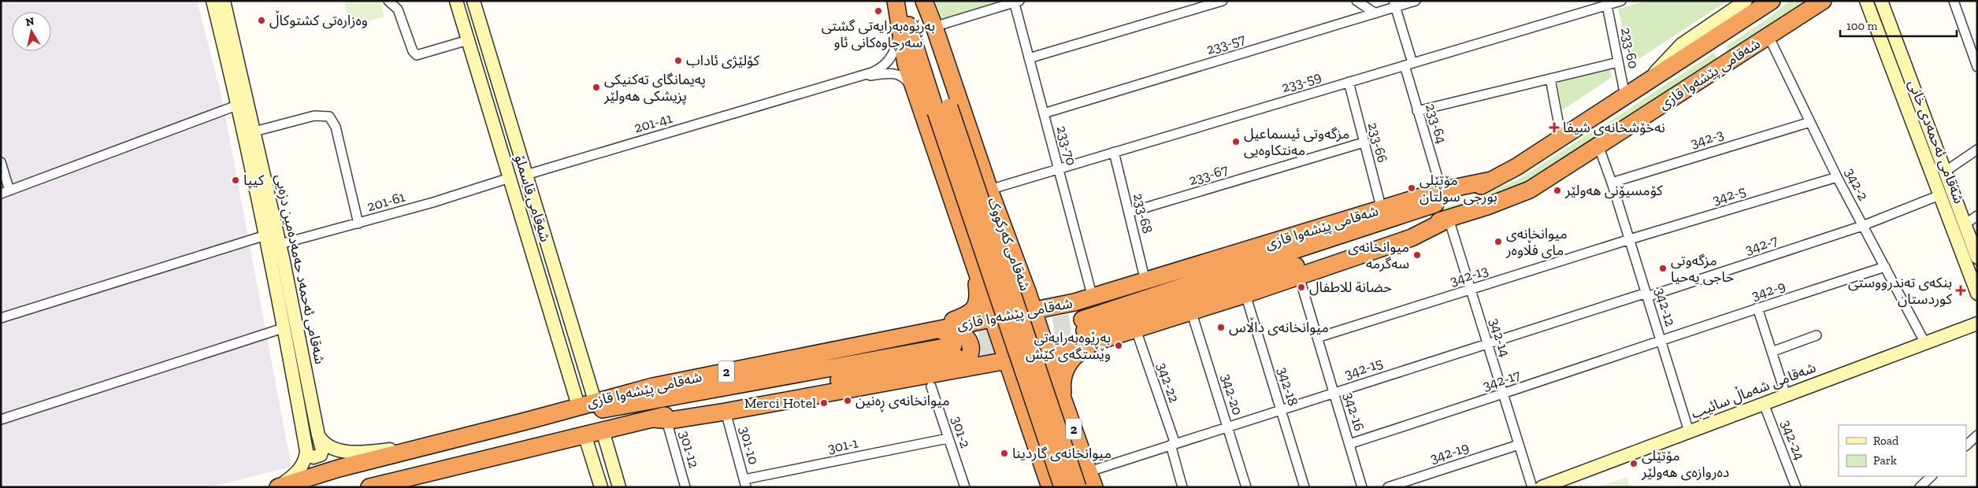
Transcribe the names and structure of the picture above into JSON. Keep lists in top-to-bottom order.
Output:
{
  "streets": {
    "highway": ["شەقامی پێشەوا قازی", "شەقامی کەرکووک", "2"],
    "main road": [
      "شەقامی ئەحمەدی خانی",
      "شەقامی قاسملۆ",
      "شەقامی ئەحمەد حەمەدەمین دزەیی",
      "شەقامی شەماڵ سائیب"
    ],
    "street": [
      "233-57",
      "233-60",
      "233-59",
      "201-41",
      "233-64",
      "342-3",
      "233-66",
      "233-70",
      "233-67",
      "342-2",
      "342-5",
      "201-61",
      "233-68",
      "342-7",
      "342-13",
      "342-9",
      "342-12",
      "342-14",
      "342-15",
      "342-17",
      "342-22",
      "342-18",
      "342-20",
      "342-16",
      "301-2",
      "342-24",
      "301-10",
      "301-1",
      "301-12",
      "342-19"
    ]
  },
  "crossings": [
    ["233-57", "233-64"],
    ["233-57", "233-70"],
    ["233-60", "شەقامی پێشەوا قازی"],
    ["233-60", "233-59"],
    ["شەقامی پێشەوا قازی", "233-64"],
    ["شەقامی پێشەوا قازی", "233-66"],
    ["شەقامی پێشەوا قازی", "233-70"],
    ["شەقامی پێشەوا قازی", "342-2"],
    ["شەقامی پێشەوا قازی", "شەقامی قاسملۆ"],
    ["شەقامی پێشەوا قازی", "233-68"],
    ["شەقامی پێشەوا قازی", "شەقامی کەرکووک"],
    ["شەقامی پێشەوا قازی", "342-12"],
    ["شەقامی پێشەوا قازی", "342-14"],
    ["شەقامی پێشەوا قازی", "2"],
    ["شەقامی پێشەوا قازی", "342-22"],
    ["شەقامی پێشەوا قازی", "342-18"],
    ["شەقامی پێشەوا قازی", "342-20"],
    ["شەقامی پێشەوا قازی", "342-16"],
    ["شەقامی پێشەوا قازی", "301-2"],
    ["شەقامی پێشەوا قازی", "301-10"],
    ["شەقامی پێشەوا قازی", "301-12"],
    ["233-59", "233-64"],
    ["233-59", "233-66"],
    ["233-59", "233-70"],
    ["233-59", "233-68"],
    ["233-59", "شەقامی کەرکووک"],
    ["201-41", "شەقامی قاسملۆ"],
    ["201-41", "شەقامی کەرکووک"],
    ["342-3", "342-2"],
    ["342-3", "342-12"],
    ["شەقامی ئەحمەدی خانی", "342-7"],
    ["233-66", "233-67"],
    ["233-67", "233-68"],
    ["342-2", "342-5"],
    ["342-2", "342-7"],
    ["342-2", "342-9"],
    ["342-2", "شەقامی شەماڵ سائیب"],
    ["342-5", "342-13"],
    ["342-5", "342-12"],
    ["شەقامی قاسملۆ", "201-61"],
    ["201-61", "شەقامی ئەحمەد حەمەدەمین دزەیی"],
    ["شەقامی کەرکووک", "2"],
    ["342-7", "342-12"],
    ["342-7", "342-15"],
    ["342-13", "342-12"],
    ["342-13", "342-14"],
    ["342-13", "342-16"],
    ["342-9", "342-12"],
    ["342-9", "342-17"],
    ["342-12", "342-15"],
    ["342-12", "342-17"],
    ["342-12", "شەقامی شەماڵ سائیب"],
    ["342-14", "342-15"],
    ["342-14", "342-17"],
    ["342-14", "342-19"],
    ["342-15", "2"],
    ["342-15", "342-22"],
    ["342-15", "342-18"],
    ["342-15", "342-20"],
    ["342-15", "342-16"],
    ["342-17", "342-16"],
    ["شەقامی شەماڵ سائیب", "342-24"],
    ["301-2", "301-1"],
    ["301-10", "301-1"]
  ],
  "places": {
    "other": [
      "بەڕێوەبەرایەتی گشتی سەرچاوەکانی ئاو",
      "وەزارەتی کشتوکاڵ",
      "کۆلێژی ئاداب",
      "پەیمانگای تەکنیکی پزیشکی هەولێر",
      "مزگەوتی ئیسماعیل مەنتکاوەیی",
      "كيپا",
      "مۆتێلی بورجی سوڵتان",
      "کۆمسیۆنی هەولێر",
      "میوانخانەی مای فڵاوەر",
      "میوانخانەی سەگرمە",
      "مزگەوتی حاجی یەحیا",
      "حضانة للاطفال",
      "میوانخانەی داڵاس",
      "بەڕێوەبەرایەتی وێستگەی کێش",
      "میوانخانەی ڕەنین",
      "Merci Hotel",
      "میوانخانەی گاردینا",
      "مۆتێلی دەروازەی هەولێر"
    ],
    "health": ["نەخۆشخانەی شیفا", "بنکەی تەندرووستی کوردستان"]
  },
  "legend": ["Road", "Park"],
  "scale_bar": "100 m",
  "north": "top"
}
